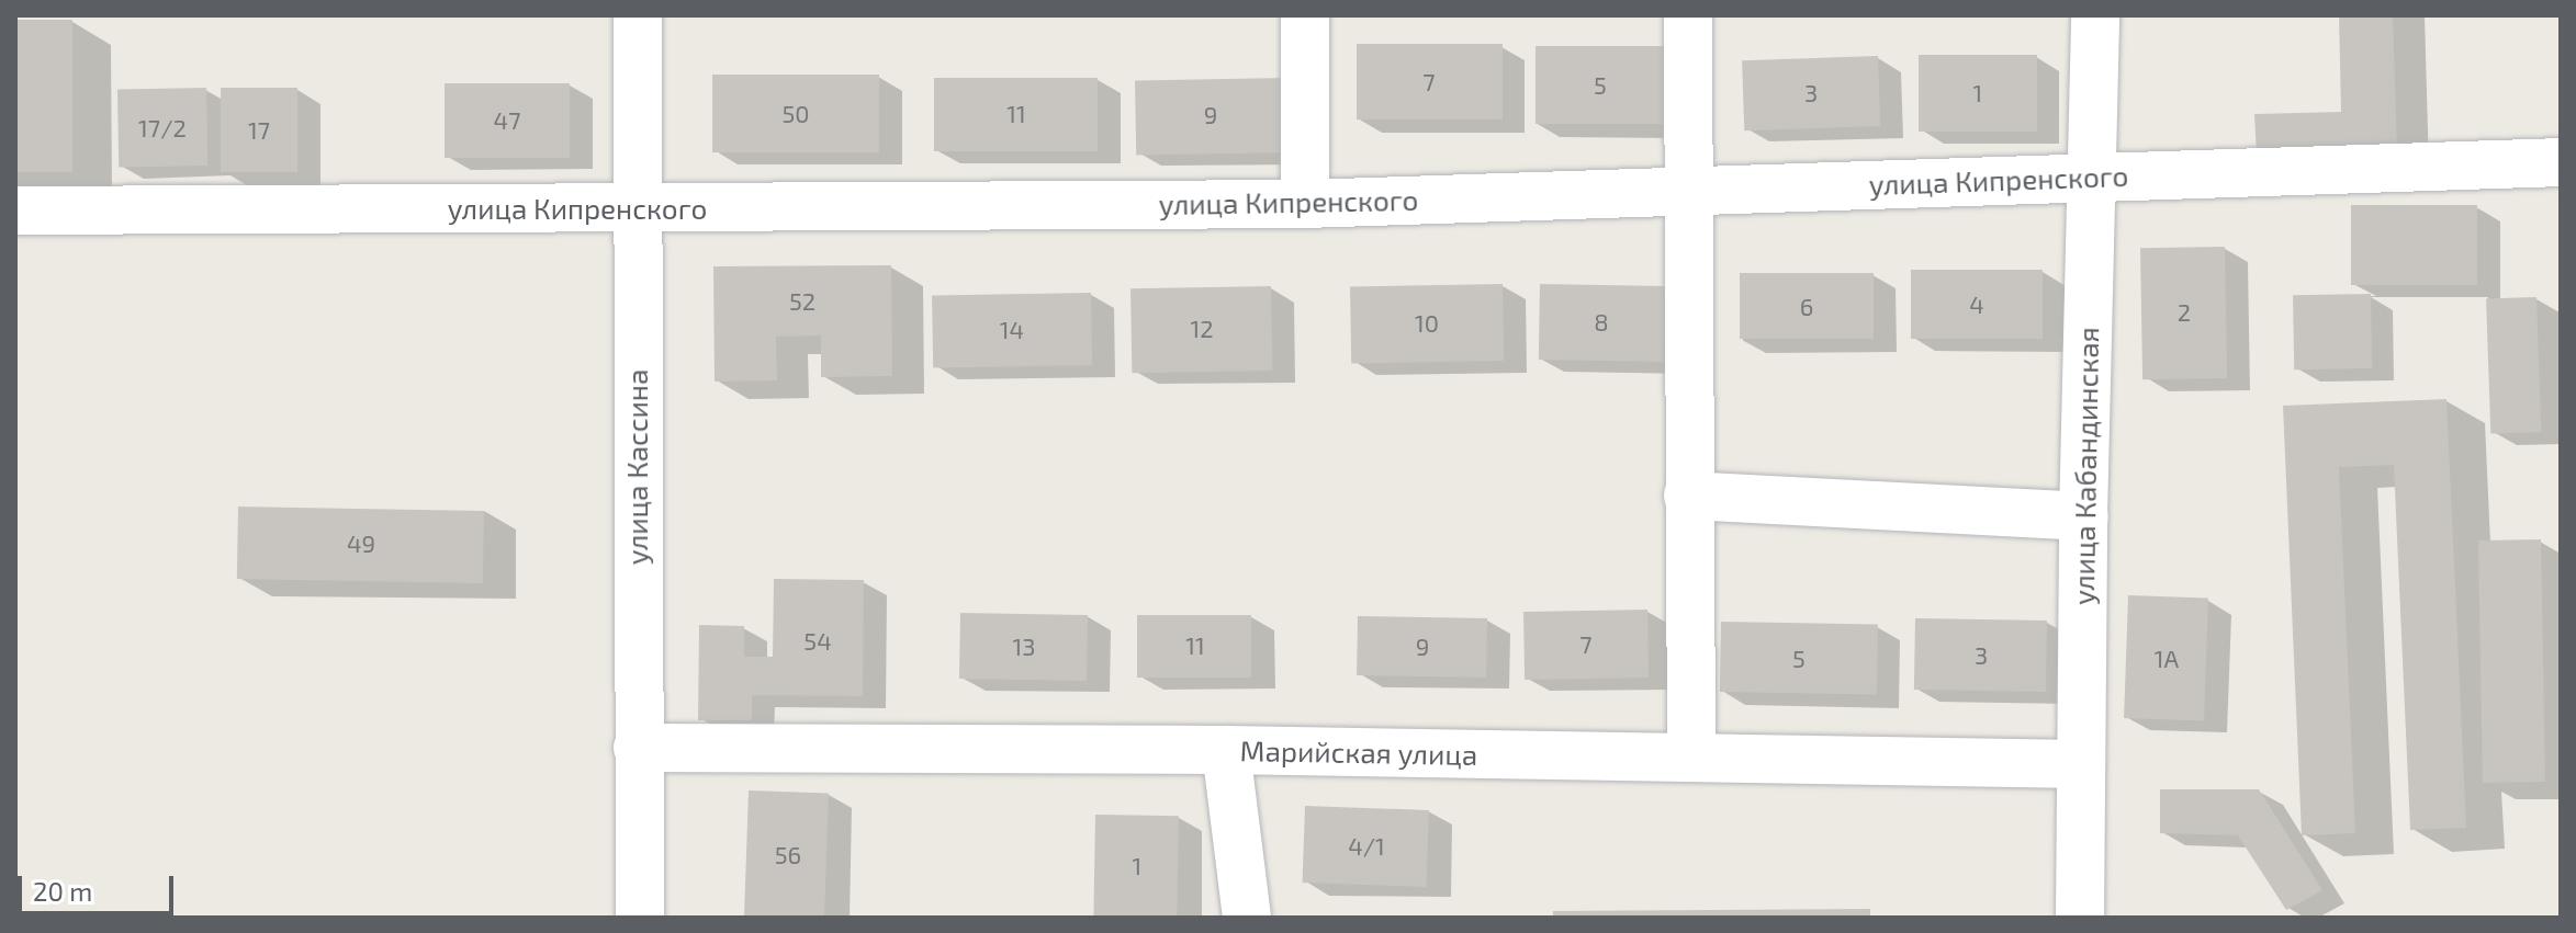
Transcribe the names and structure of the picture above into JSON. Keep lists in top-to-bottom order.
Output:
{
  "streets": {
    "street": [
      "улица Кипренского",
      "улица Кабандинская",
      "улица Кассина",
      "Марийская улица"
    ]
  },
  "crossings": [
    ["улица Кипренского", "улица Кабандинская"],
    ["улица Кипренского", "улица Кассина"],
    ["улица Кабандинская", "Марийская улица"],
    ["улица Кассина", "Марийская улица"]
  ],
  "house_numbers": [
    "7",
    "5",
    "3",
    "1",
    "50",
    "11",
    "9",
    "47",
    "17/2",
    "17",
    "52",
    "4",
    "6",
    "2",
    "8",
    "10",
    "12",
    "14",
    "49",
    "54",
    "7",
    "11",
    "13",
    "9",
    "3",
    "5",
    "1А",
    "4/1",
    "56",
    "1"
  ],
  "scale_bar": "20 m"
}
